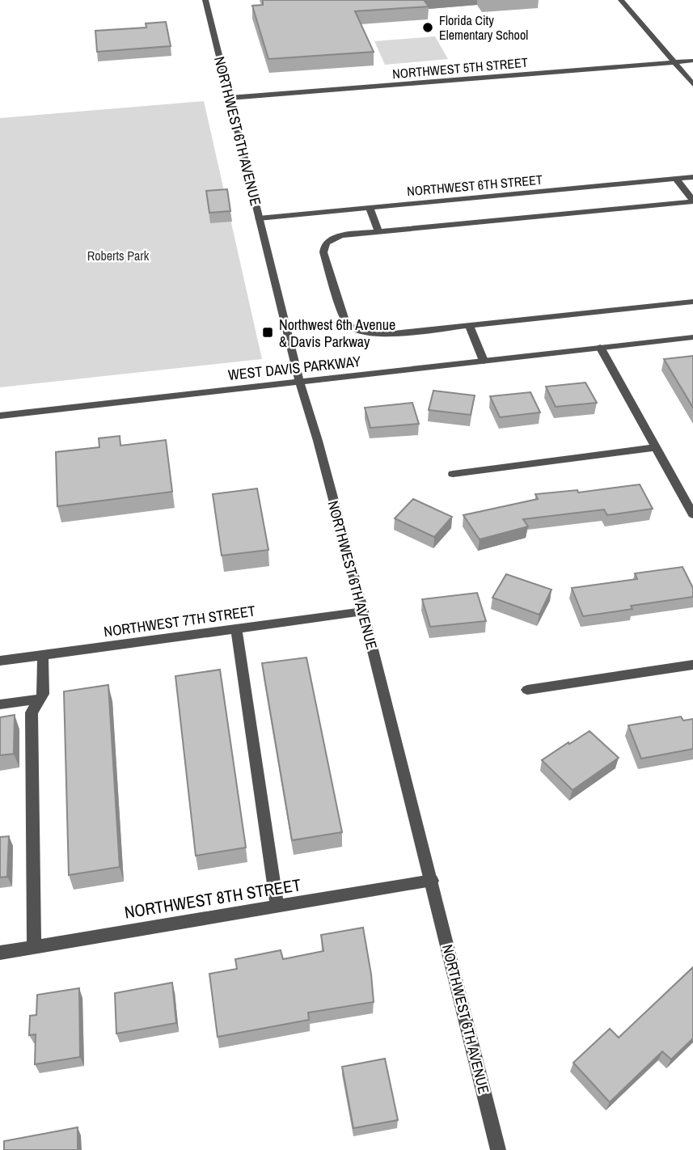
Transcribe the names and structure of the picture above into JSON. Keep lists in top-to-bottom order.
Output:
{
  "streets": {
    "street": [
      "NORTHWEST 5TH STREET",
      "NORTHWEST 6TH AVENUE",
      "NORTHWEST 6TH STREET",
      "WEST DAVIS PARKWAY",
      "NORTHWEST 7TH STREET",
      "NORTHWEST 8TH STREET"
    ]
  },
  "crossings": [
    ["NORTHWEST 5TH STREET", "NORTHWEST 6TH AVENUE"],
    ["NORTHWEST 6TH AVENUE", "NORTHWEST 6TH STREET"],
    ["NORTHWEST 6TH AVENUE", "WEST DAVIS PARKWAY"],
    ["NORTHWEST 6TH AVENUE", "NORTHWEST 7TH STREET"],
    ["NORTHWEST 6TH AVENUE", "NORTHWEST 8TH STREET"]
  ],
  "parks": ["Roberts Park"],
  "places": {
    "other": ["Florida City Elementary School"],
    "transit": ["Northwest 6th Avenue & Davis Parkway"]
  }
}
